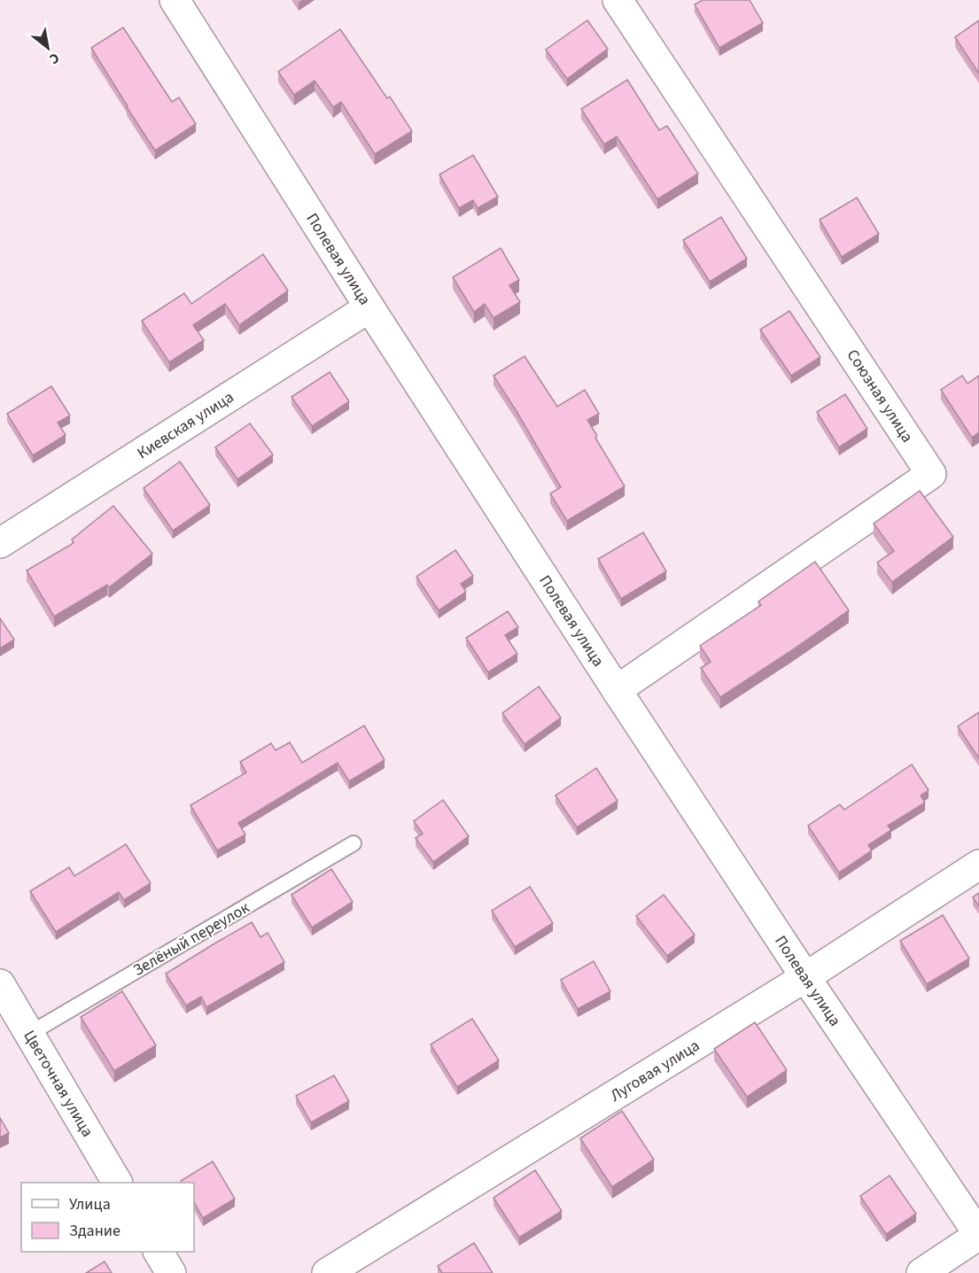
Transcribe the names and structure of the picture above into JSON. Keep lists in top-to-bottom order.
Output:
{
  "streets": {
    "street": [
      "Полевая улица",
      "Союзная улица",
      "Киевская улица",
      "Луговая улица",
      "Цветочная улица"
    ],
    "lane": ["Зелёный переулок"]
  },
  "crossings": [
    ["Полевая улица", "Союзная улица"],
    ["Полевая улица", "Киевская улица"],
    ["Полевая улица", "Луговая улица"],
    ["Зелёный переулок", "Цветочная улица"]
  ],
  "legend": ["Улица", "Здание"],
  "north": "bottom right"
}
